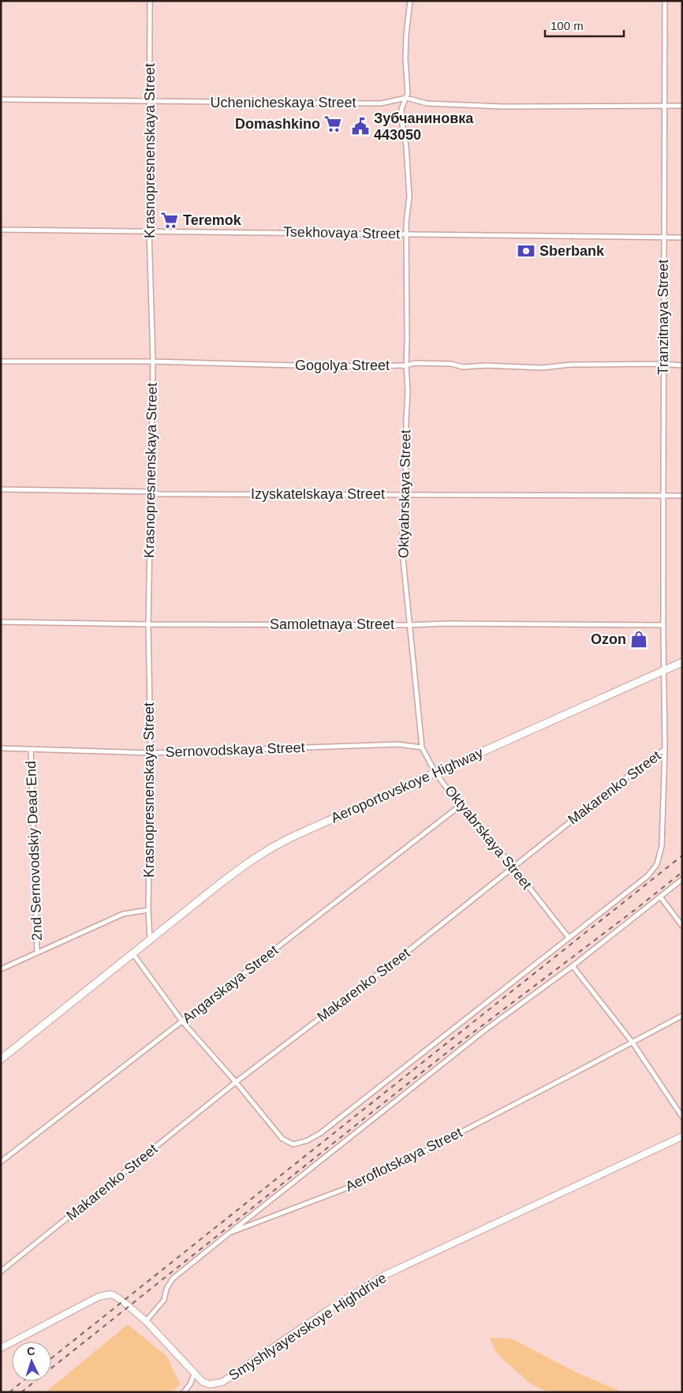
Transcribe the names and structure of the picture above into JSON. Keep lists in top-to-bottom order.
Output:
{
  "streets": {
    "main road": ["Aeroportovskoye Highway"],
    "street": [
      "Uchenicheskaya Street",
      "Krasnopresnenskaya Street",
      "Tsekhovaya Street",
      "Tranzitnaya Street",
      "Gogolya Street",
      "Izyskatelskaya Street",
      "Oktyabrskaya Street",
      "Samoletnaya Street",
      "Sernovodskaya Street",
      "Makarenko Street",
      "2nd Sernovodskiy Dead End",
      "Angarskaya Street",
      "Aeroflotskaya Street",
      "Smyshlyayevskoye Highdrive"
    ]
  },
  "crossings": [
    ["Uchenicheskaya Street", "Krasnopresnenskaya Street"],
    ["Uchenicheskaya Street", "Tranzitnaya Street"],
    ["Uchenicheskaya Street", "Oktyabrskaya Street"],
    ["Krasnopresnenskaya Street", "Tsekhovaya Street"],
    ["Krasnopresnenskaya Street", "Gogolya Street"],
    ["Krasnopresnenskaya Street", "Izyskatelskaya Street"],
    ["Krasnopresnenskaya Street", "Samoletnaya Street"],
    ["Krasnopresnenskaya Street", "Sernovodskaya Street"],
    ["Krasnopresnenskaya Street", "Aeroportovskoye Highway"],
    ["Tsekhovaya Street", "Tranzitnaya Street"],
    ["Tsekhovaya Street", "Oktyabrskaya Street"],
    ["Tranzitnaya Street", "Gogolya Street"],
    ["Tranzitnaya Street", "Izyskatelskaya Street"],
    ["Tranzitnaya Street", "Samoletnaya Street"],
    ["Tranzitnaya Street", "Makarenko Street"],
    ["Gogolya Street", "Oktyabrskaya Street"],
    ["Izyskatelskaya Street", "Oktyabrskaya Street"],
    ["Oktyabrskaya Street", "Samoletnaya Street"],
    ["Oktyabrskaya Street", "Sernovodskaya Street"],
    ["Oktyabrskaya Street", "Aeroportovskoye Highway"],
    ["Oktyabrskaya Street", "Makarenko Street"],
    ["Oktyabrskaya Street", "Angarskaya Street"],
    ["Samoletnaya Street", "Makarenko Street"],
    ["Sernovodskaya Street", "2nd Sernovodskiy Dead End"],
    ["Aeroportovskoye Highway", "Makarenko Street"],
    ["Aeroflotskaya Street", "Smyshlyayevskoye Highdrive"]
  ],
  "places": {
    "supermarket": ["Domashkino", "Teremok"],
    "public building": ["Зубчаниновка 443050"],
    "bank": ["Sberbank"],
    "shop": ["Ozon"]
  },
  "scale_bar": "100 m",
  "north": "top"
}
